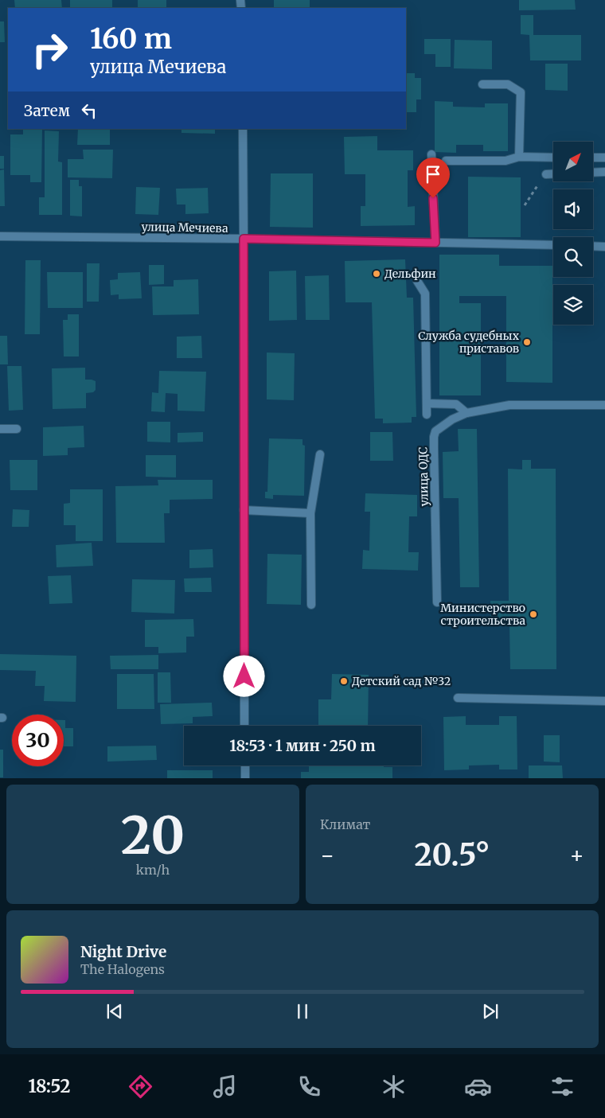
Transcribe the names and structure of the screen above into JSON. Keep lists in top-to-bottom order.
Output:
{
  "streets": {
    "street": ["улица Мечиева", "улица ОДС"]
  },
  "places": [
    "Дельфин",
    "Служба судебных приставов",
    "Министерство строительства",
    "Детский сад №32"
  ],
  "north": "top right",
  "page": {
    "turn": ["160 m", "улица Мечиева"],
    "then": "Затем",
    "limit": "30",
    "trip": "18:53 · 1 мин · 250 m",
    "tile": [
      ["20", "km/h"],
      "Климат"
    ],
    "heat": ["−", "20.5°", "+"],
    "song": ["Night Drive", "The Halogens"],
    "tabs": "18:52"
  }
}
